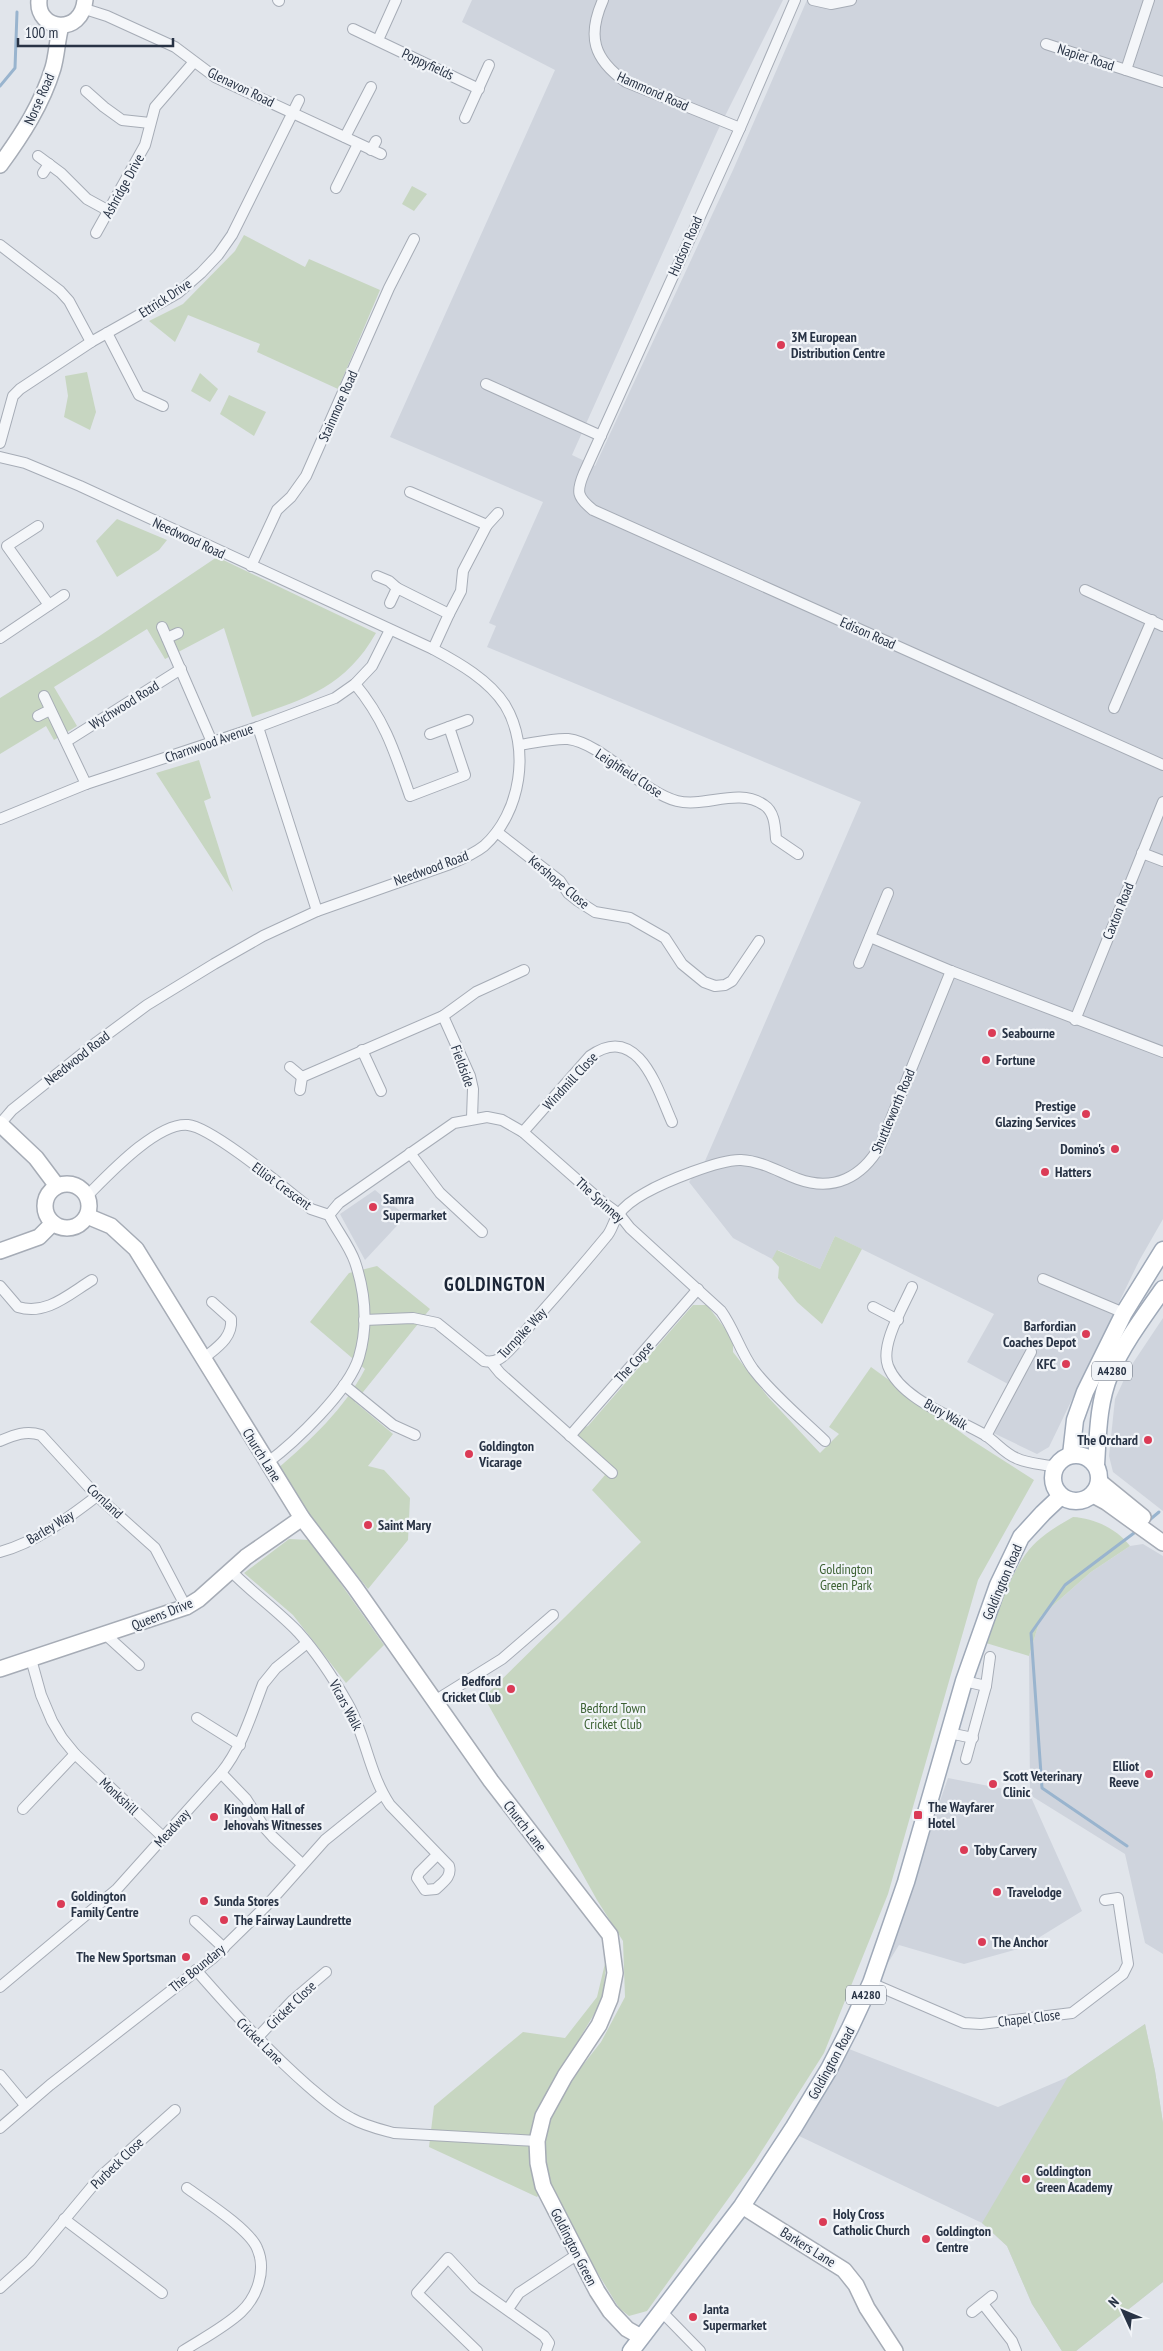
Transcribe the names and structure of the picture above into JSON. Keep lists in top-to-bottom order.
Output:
{
  "streets": {
    "main road": ["A4280", "Goldington Road"],
    "street": [
      "Napier Road",
      "Poppyfields",
      "Glenavon Road",
      "Hammond Road",
      "Norse Road",
      "Ashridge Drive",
      "Hudson Road",
      "Ettrick Drive",
      "Stainmore Road",
      "Needwood Road",
      "Edison Road",
      "Wychwood Road",
      "Charnwood Avenue",
      "Leighfield Close",
      "Kershope Close",
      "Caxton Road",
      "Fieldside",
      "Windmill Close",
      "Shuttleworth Road",
      "Elliot Crescent",
      "The Spinney",
      "Turnpike Way",
      "The Copse",
      "Bury Walk",
      "Church Lane",
      "Cornland",
      "Barley Way",
      "Queens Drive",
      "Vicars Walk",
      "Monkshill",
      "Meadway",
      "The Boundary",
      "Cricket Close",
      "Chapel Close",
      "Cricket Lane",
      "Purbeck Close",
      "Goldington Green",
      "Barkers Lane"
    ]
  },
  "crossings": [
    ["Glenavon Road", "Ashridge Drive"],
    ["Glenavon Road", "Ettrick Drive"],
    ["Hammond Road", "Hudson Road"],
    ["Hudson Road", "Edison Road"],
    ["Stainmore Road", "Needwood Road"],
    ["Needwood Road", "Charnwood Avenue"],
    ["Needwood Road", "Leighfield Close"],
    ["Needwood Road", "Kershope Close"],
    ["Fieldside", "The Spinney"],
    ["Windmill Close", "The Spinney"],
    ["Shuttleworth Road", "The Spinney"],
    ["Shuttleworth Road", "Turnpike Way"],
    ["Elliot Crescent", "The Spinney"],
    ["Elliot Crescent", "Turnpike Way"],
    ["Elliot Crescent", "Church Lane"],
    ["The Spinney", "Turnpike Way"],
    ["The Spinney", "The Copse"],
    ["A4280", "Bury Walk"],
    ["A4280", "Goldington Road"],
    ["Bury Walk", "Goldington Road"],
    ["Church Lane", "Queens Drive"],
    ["Church Lane", "Goldington Green"],
    ["Cornland", "Barley Way"],
    ["Cornland", "Queens Drive"],
    ["Goldington Road", "Chapel Close"],
    ["Goldington Road", "Goldington Green"],
    ["Goldington Road", "Barkers Lane"],
    ["Queens Drive", "Vicars Walk"],
    ["Queens Drive", "Monkshill"],
    ["Vicars Walk", "Meadway"],
    ["Vicars Walk", "The Boundary"],
    ["Monkshill", "Meadway"],
    ["The Boundary", "Cricket Lane"],
    ["Cricket Close", "Cricket Lane"],
    ["Cricket Lane", "Goldington Green"]
  ],
  "districts": ["GOLDINGTON"],
  "parks": ["Goldington Green Park", "Bedford Town Cricket Club"],
  "places": {
    "other": [
      "3M European Distribution Centre",
      "Seabourne",
      "Fortune",
      "Prestige Glazing Services",
      "Domino's",
      "Hatters",
      "Samra Supermarket",
      "Barfordian Coaches Depot",
      "KFC",
      "The Orchard",
      "Goldington Vicarage",
      "Saint Mary",
      "Bedford Cricket Club",
      "Elliot Reeve",
      "Scott Veterinary Clinic",
      "Kingdom Hall of Jehovahs Witnesses",
      "Toby Carvery",
      "Travelodge",
      "Sunda Stores",
      "Goldington Family Centre",
      "The Fairway Laundrette",
      "The Anchor",
      "The New Sportsman",
      "Goldington Green Academy",
      "Holy Cross Catholic Church",
      "Goldington Centre",
      "Janta Supermarket"
    ],
    "transit": ["The Wayfarer Hotel"]
  },
  "scale_bar": "100 m",
  "north": "top left"
}
